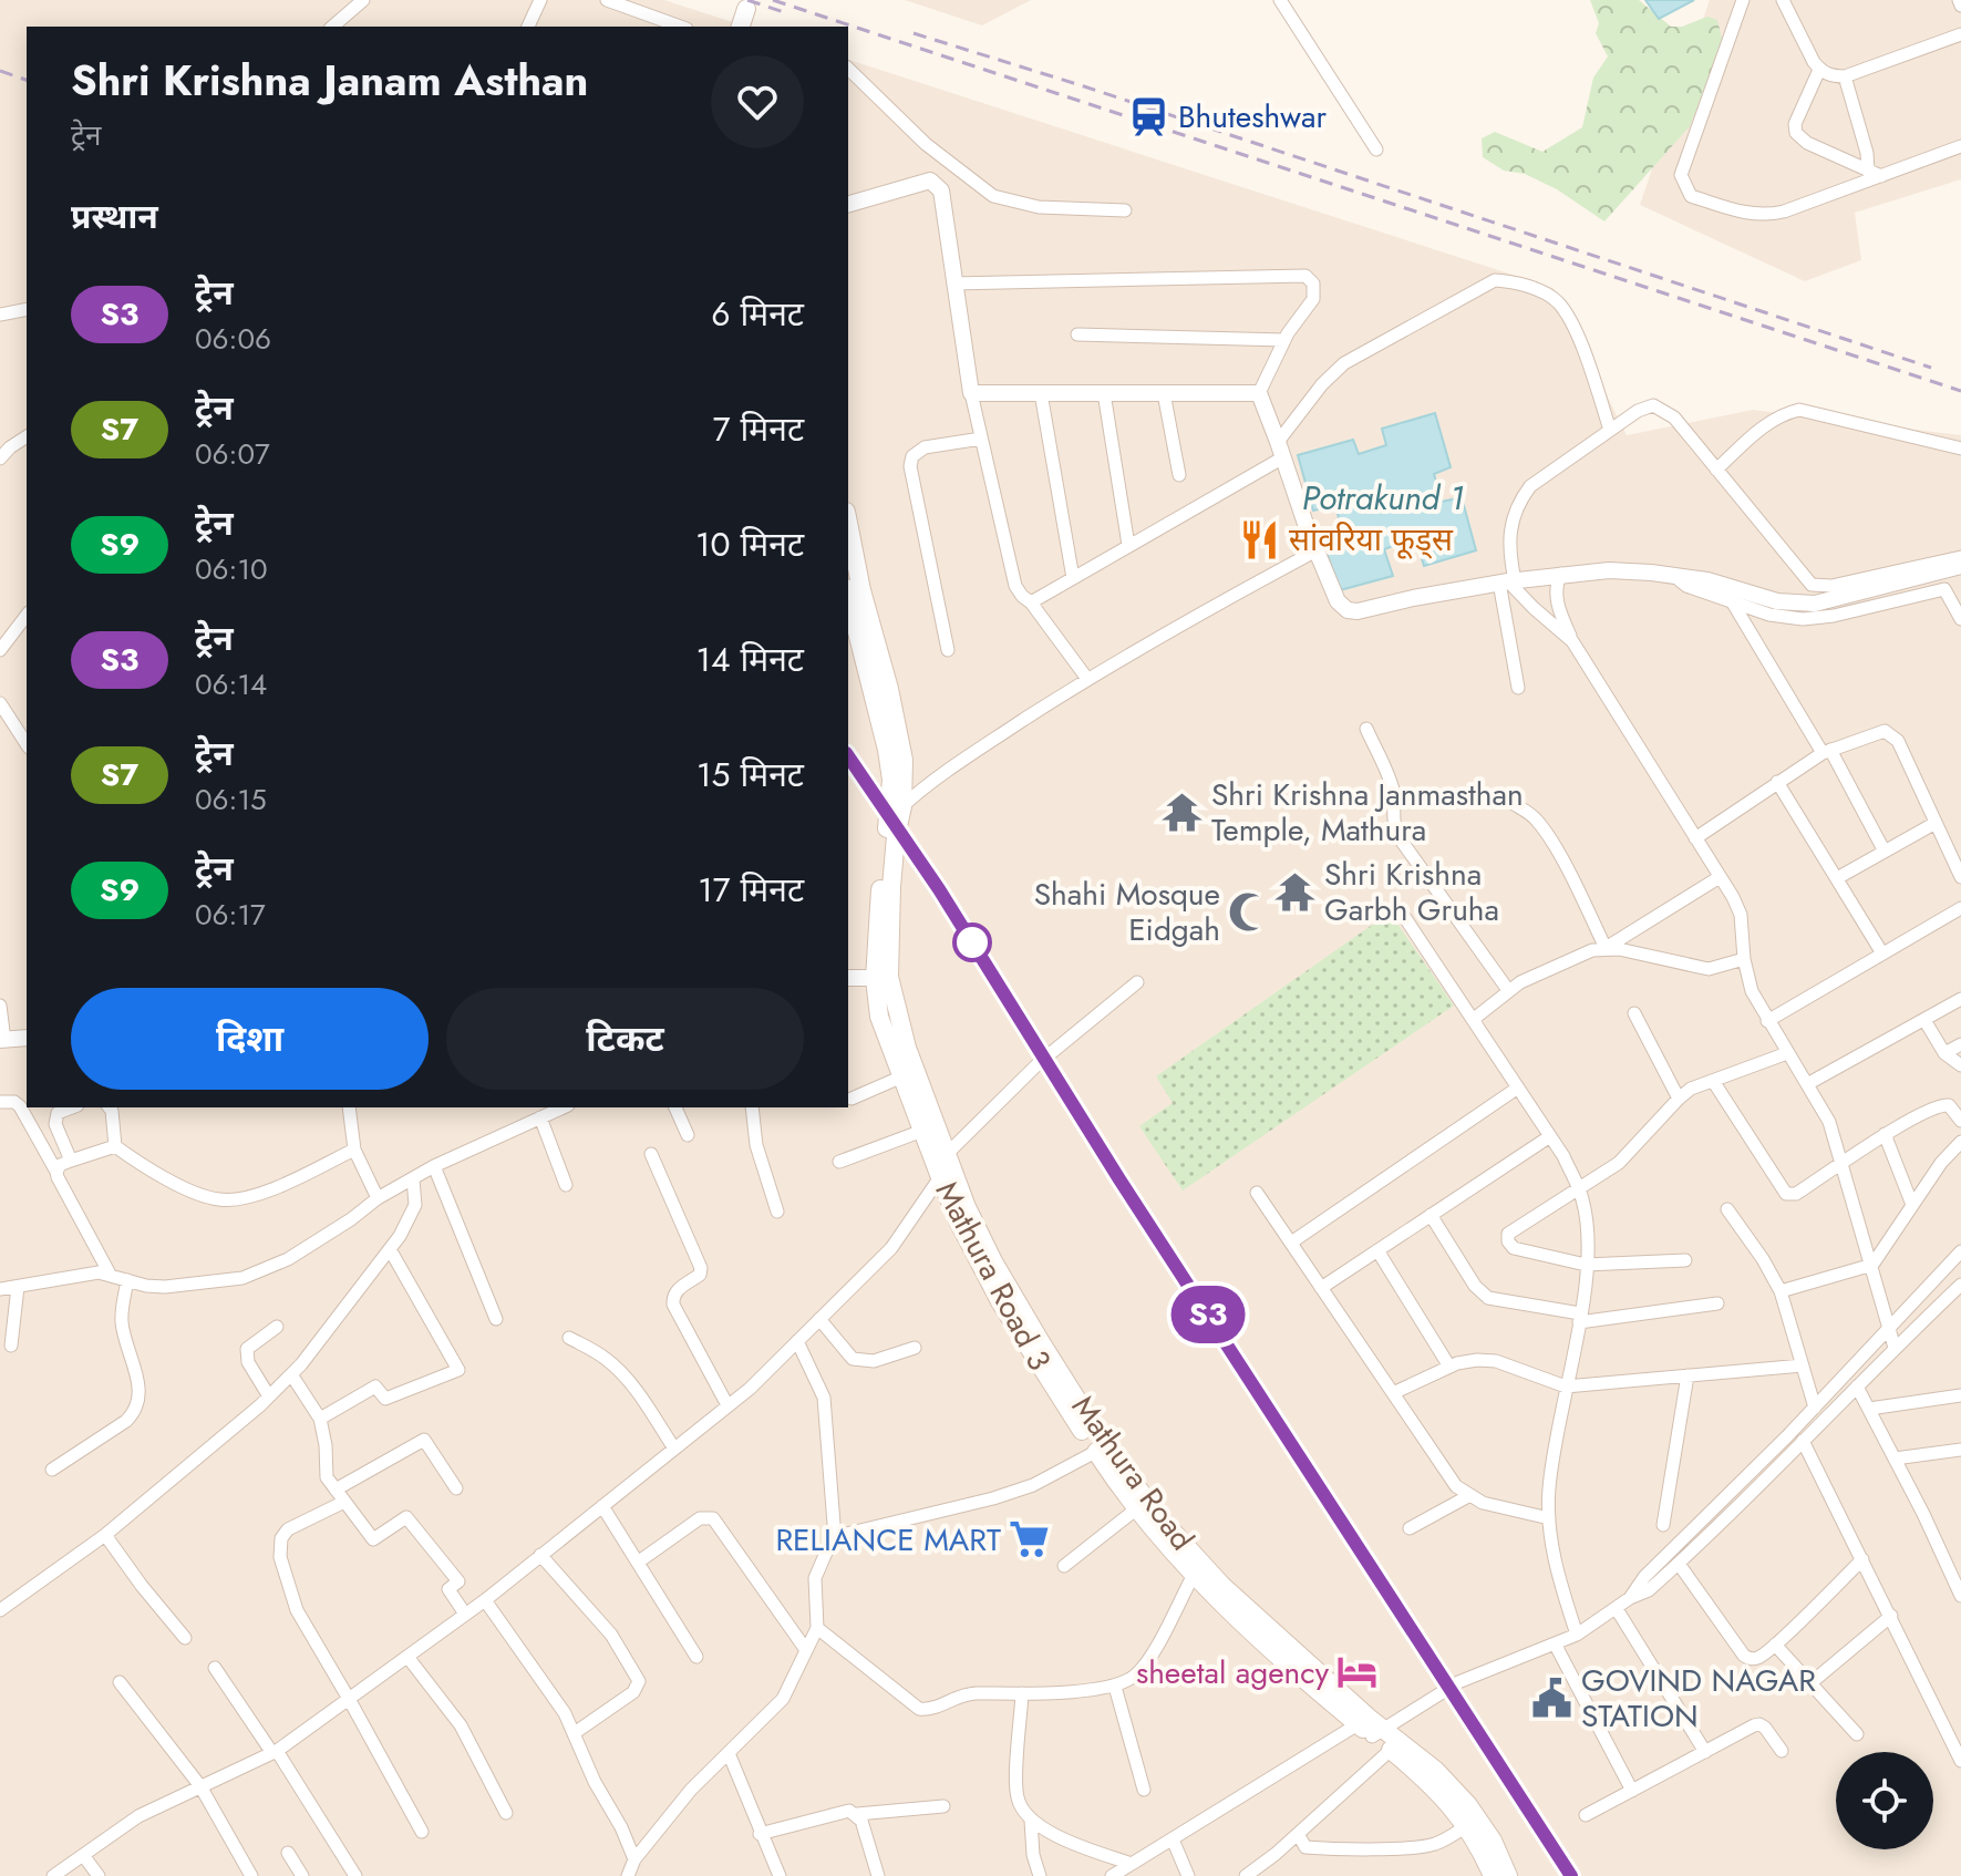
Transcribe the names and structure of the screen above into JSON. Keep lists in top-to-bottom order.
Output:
{
  "streets": {
    "main road": ["Mathura Road 3", "Mathura Road"]
  },
  "crossings": [
    ["Mathura Road 3", "Mathura Road"]
  ],
  "water": ["Potrakund 1"],
  "places": {
    "station": ["Bhuteshwar"],
    "restaurant": ["सांवरिया फूड्स"],
    "temple": ["Shri Krishna Janmasthan Temple, Mathura", "Shri Krishna Garbh Gruha"],
    "mosque": ["Shahi Mosque Eidgah"],
    "supermarket": ["RELIANCE MART"],
    "hotel": ["sheetal agency"],
    "public building": ["GOVIND NAGAR STATION"]
  },
  "page": {
    "on_map": "S3",
    "heading": [
      ["Shri Krishna Janam Asthan", "ट्रेन"],
      "प्रस्थान"
    ],
    "list": [
      {
        "mark": "S3",
        "name": "ट्रेन",
        "note": "06:06",
        "value": "6 मिनट"
      },
      {
        "mark": "S7",
        "name": "ट्रेन",
        "note": "06:07",
        "value": "7 मिनट"
      },
      {
        "mark": "S9",
        "name": "ट्रेन",
        "note": "06:10",
        "value": "10 मिनट"
      },
      {
        "mark": "S3",
        "name": "ट्रेन",
        "note": "06:14",
        "value": "14 मिनट"
      },
      {
        "mark": "S7",
        "name": "ट्रेन",
        "note": "06:15",
        "value": "15 मिनट"
      },
      {
        "mark": "S9",
        "name": "ट्रेन",
        "note": "06:17",
        "value": "17 मिनट"
      }
    ],
    "buttons": ["दिशा", "टिकट"]
  }
}
